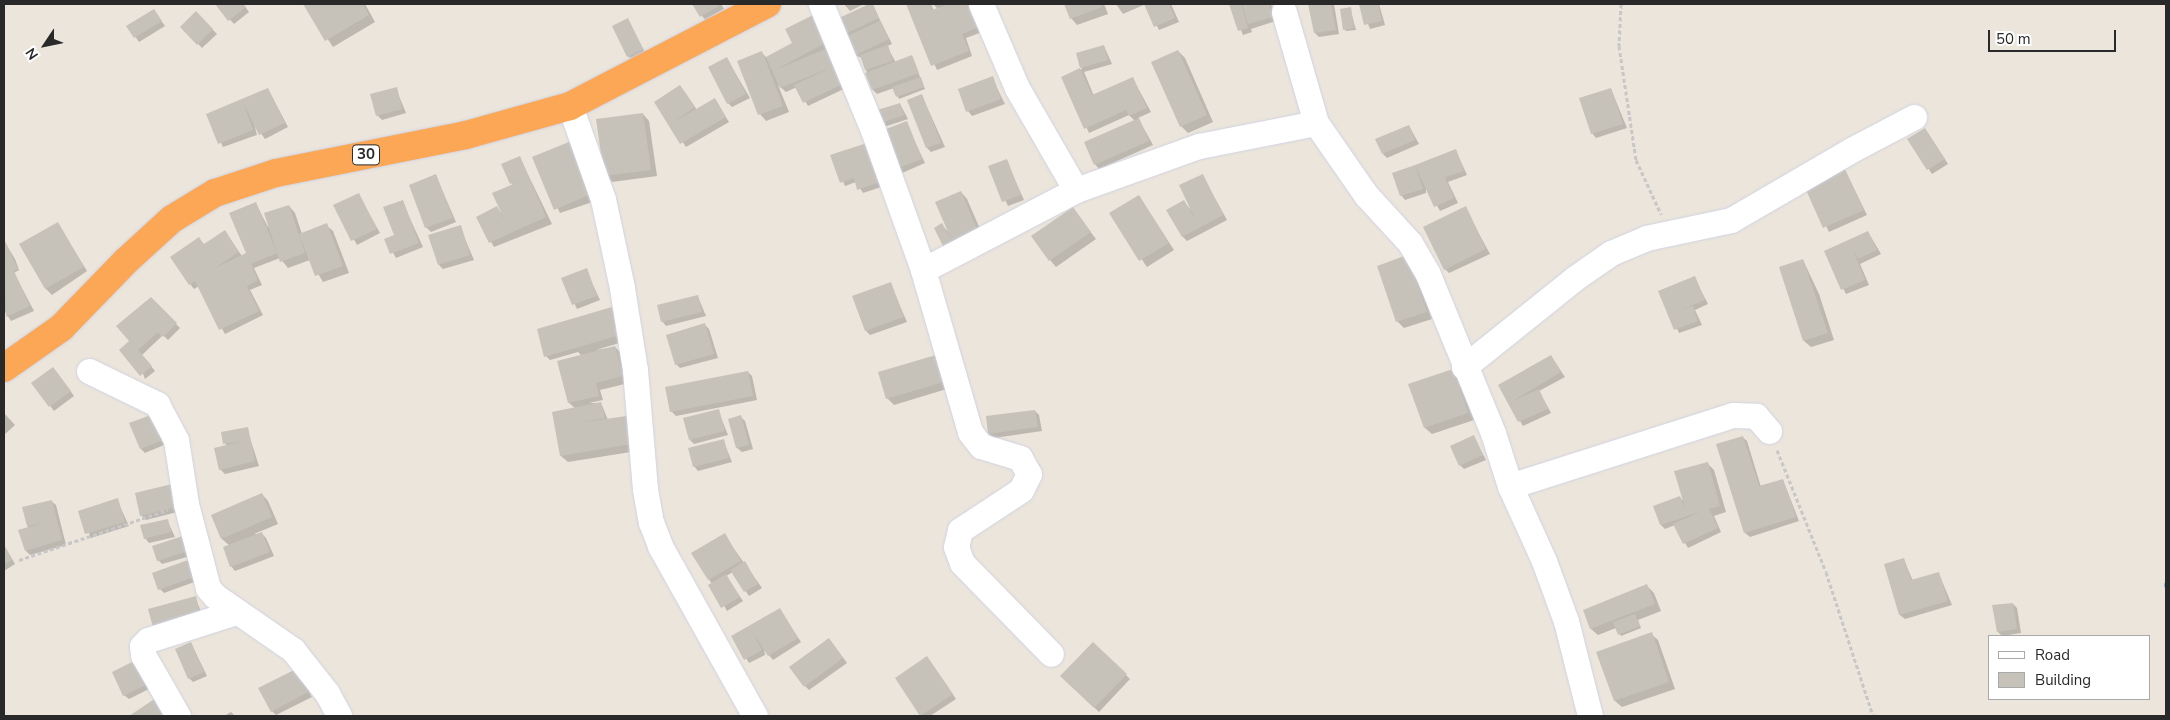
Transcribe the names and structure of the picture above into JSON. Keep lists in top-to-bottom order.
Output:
{
  "streets": {
    "highway": ["30"]
  },
  "legend": ["Road", "Building"],
  "scale_bar": "50 m",
  "north": "bottom left"
}
